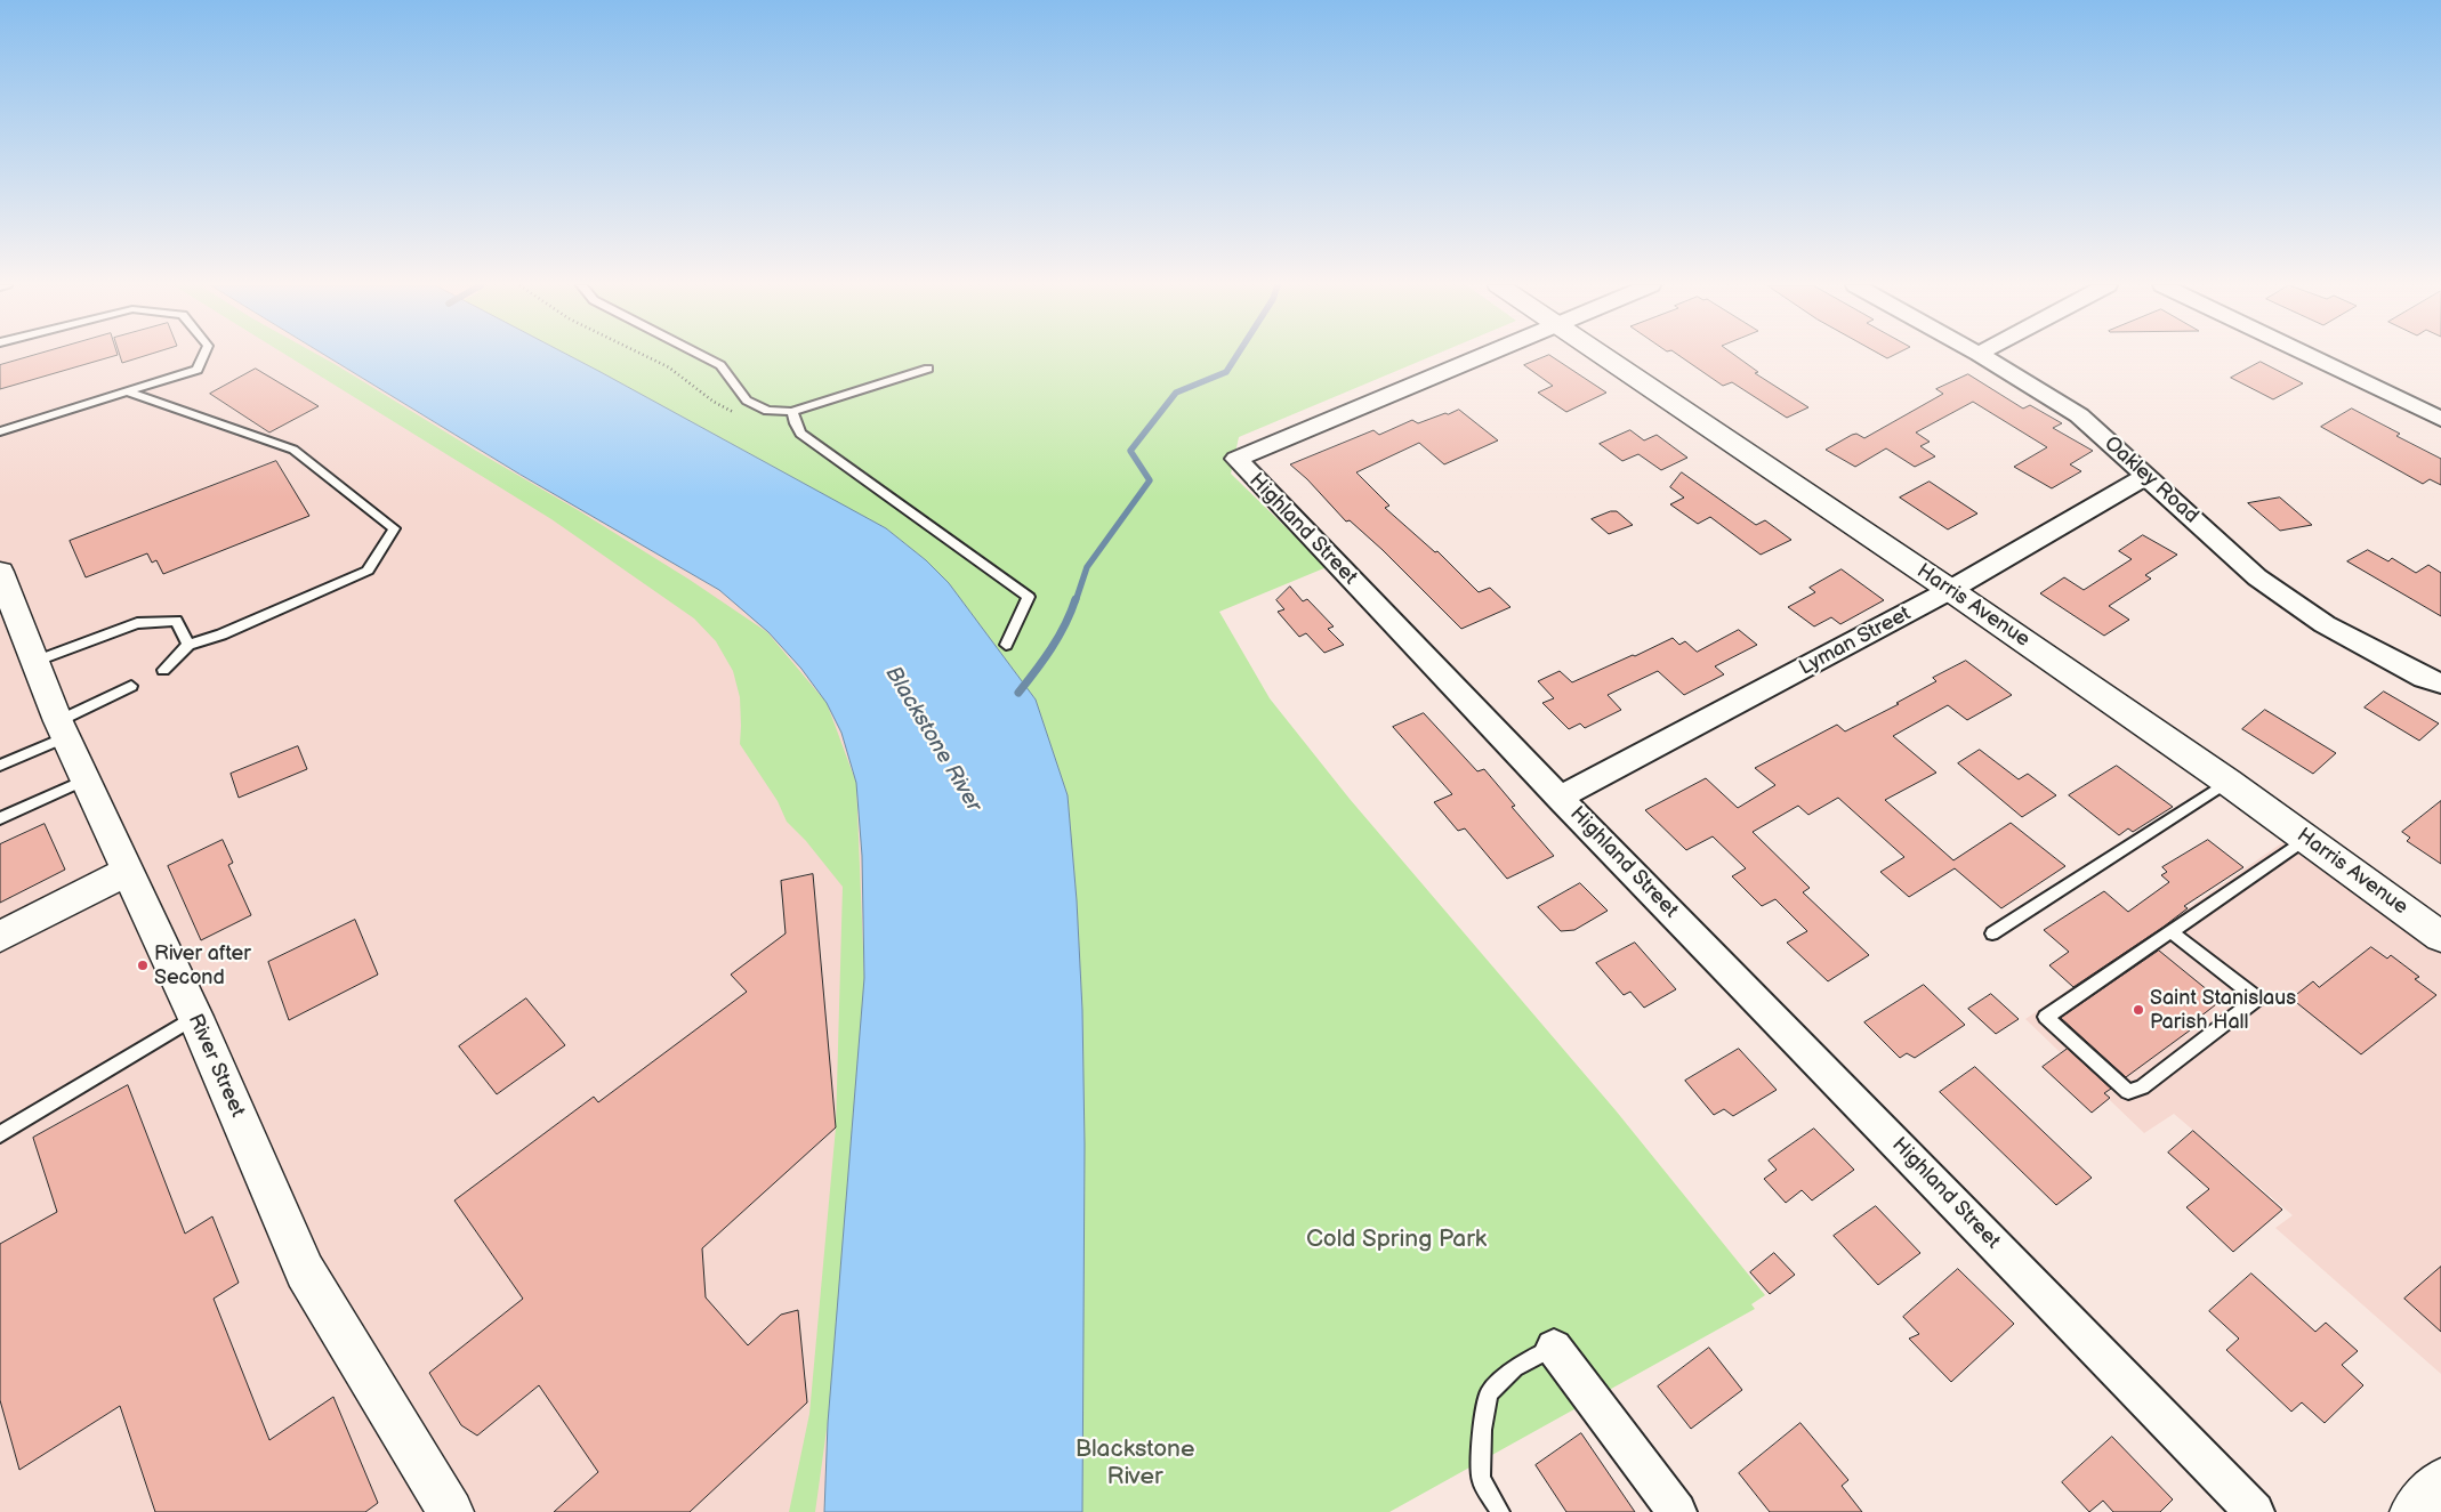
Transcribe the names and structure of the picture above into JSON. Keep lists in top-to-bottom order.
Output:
{
  "streets": {
    "street": [
      "Oakley Road",
      "Highland Street",
      "Harris Avenue",
      "Lyman Street",
      "River Street"
    ]
  },
  "crossings": [
    ["Oakley Road", "Lyman Street"],
    ["Highland Street", "Lyman Street"],
    ["Harris Avenue", "Lyman Street"]
  ],
  "water": ["Blackstone River"],
  "parks": ["Cold Spring Park", "Blackstone River"],
  "places": ["River after Second", "Saint Stanislaus Parish Hall"]
}
